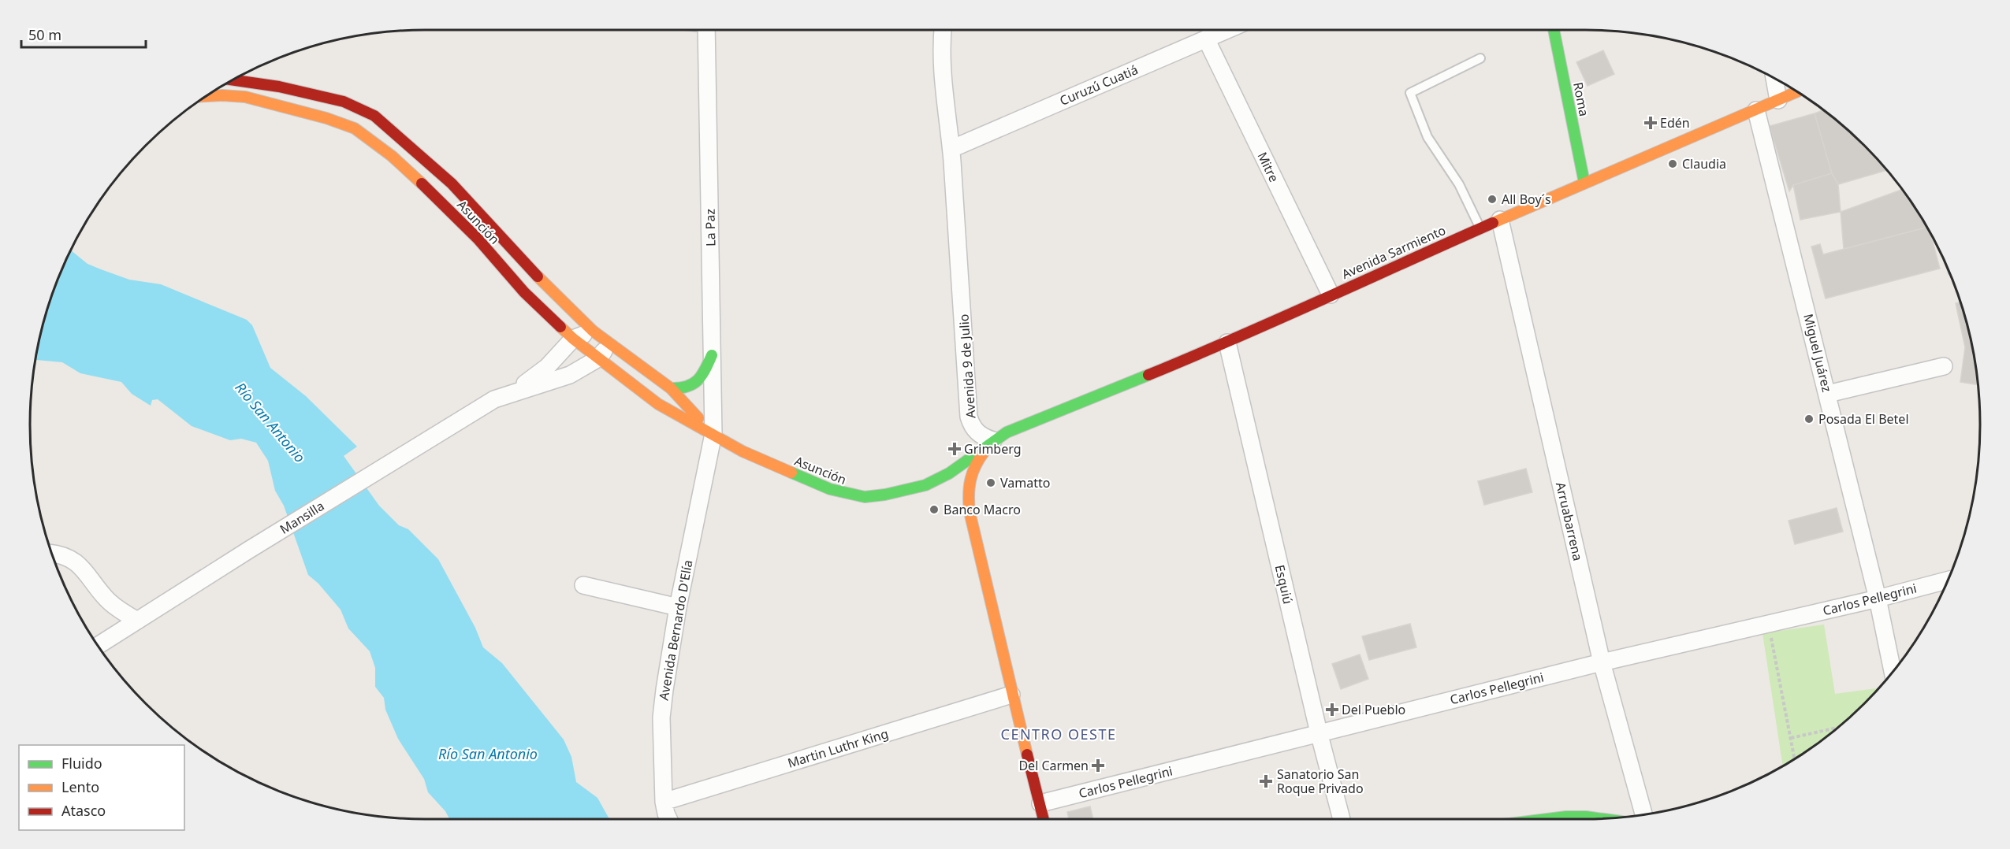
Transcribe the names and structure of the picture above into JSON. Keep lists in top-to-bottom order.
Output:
{
  "streets": {
    "main road": ["Roma", "Asunción", "Avenida Sarmiento"],
    "street": [
      "Curuzú Cuatiá",
      "Mitre",
      "La Paz",
      "Miguel Juárez",
      "Avenida 9 de Julio",
      "Mansilla",
      "Arruabarrena",
      "Esquiú",
      "Carlos Pellegrini",
      "Avenida Bernardo D'Elía",
      "Martin Luthr King"
    ]
  },
  "crossings": [
    ["Curuzú Cuatiá", "Mitre"],
    ["Curuzú Cuatiá", "Avenida 9 de Julio"],
    ["Roma", "Avenida Sarmiento"],
    ["Mitre", "Avenida Sarmiento"],
    ["Asunción", "La Paz"],
    ["Asunción", "Avenida Sarmiento"],
    ["Asunción", "Avenida 9 de Julio"],
    ["Asunción", "Mansilla"],
    ["Asunción", "Avenida Bernardo D'Elía"],
    ["La Paz", "Avenida Bernardo D'Elía"],
    ["Avenida Sarmiento", "Miguel Juárez"],
    ["Avenida Sarmiento", "Avenida 9 de Julio"],
    ["Avenida Sarmiento", "Arruabarrena"],
    ["Avenida Sarmiento", "Esquiú"],
    ["Miguel Juárez", "Carlos Pellegrini"],
    ["Arruabarrena", "Carlos Pellegrini"],
    ["Esquiú", "Carlos Pellegrini"],
    ["Avenida Bernardo D'Elía", "Martin Luthr King"]
  ],
  "districts": ["CENTRO OESTE"],
  "water": ["Río San Antonio"],
  "places": {
    "health": [
      "Edén",
      "Grimberg",
      "Del Pueblo",
      "Del Carmen",
      "Sanatorio San Roque Privado"
    ],
    "other": [
      "Claudia",
      "All Boy´s",
      "Posada El Betel",
      "Vamatto",
      "Banco Macro"
    ]
  },
  "legend": ["Fluido", "Lento", "Atasco"],
  "scale_bar": "50 m"
}
